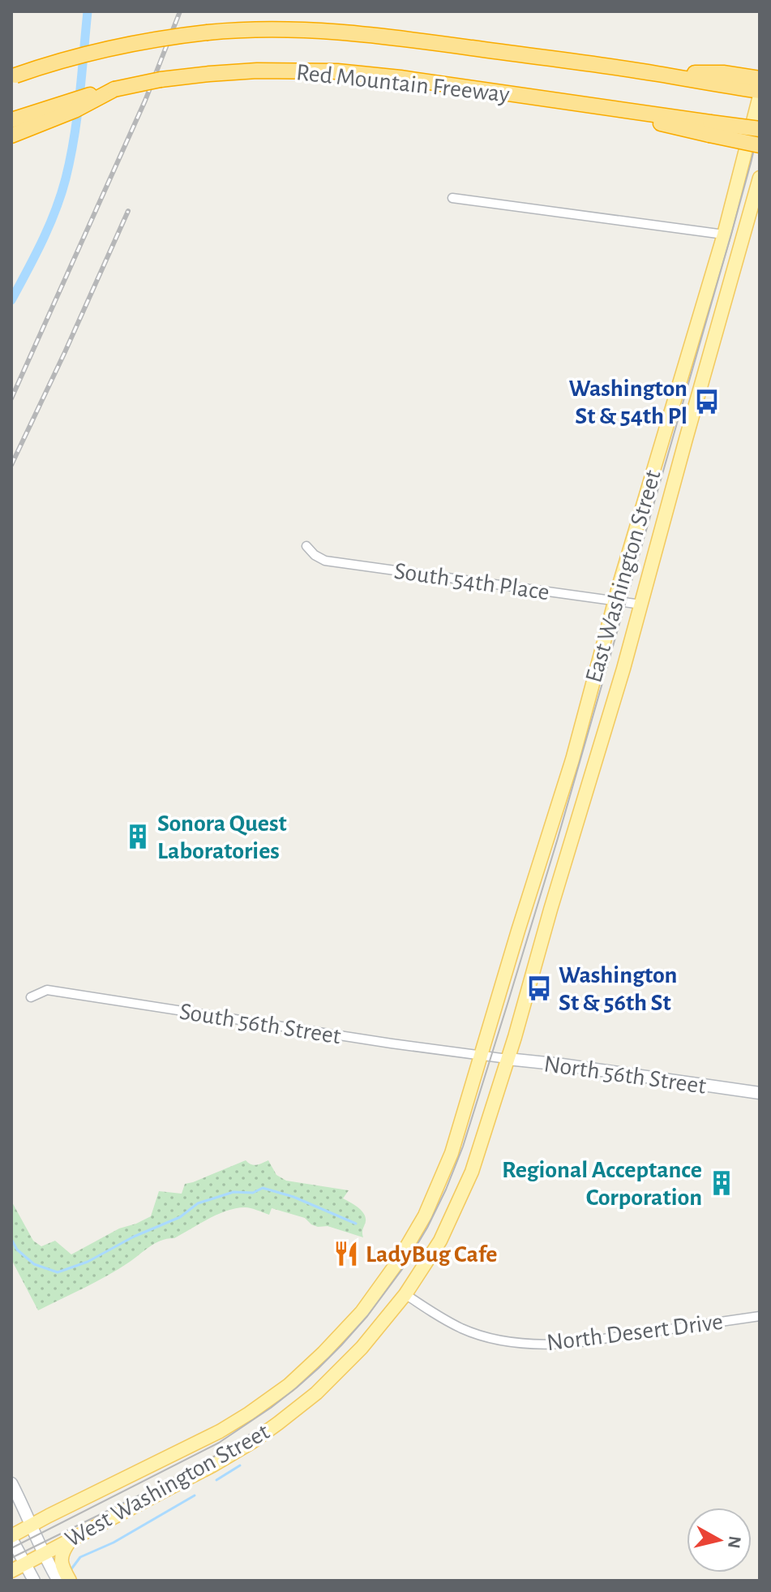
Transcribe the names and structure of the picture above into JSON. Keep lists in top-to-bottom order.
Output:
{
  "streets": {
    "highway": ["Red Mountain Freeway"],
    "main road": ["East Washington Street", "West Washington Street"],
    "street": [
      "South 54th Place",
      "South 56th Street",
      "North 56th Street",
      "North Desert Drive"
    ]
  },
  "crossings": [
    ["East Washington Street", "South 54th Place"],
    ["East Washington Street", "South 56th Street"],
    ["East Washington Street", "North 56th Street"],
    ["East Washington Street", "West Washington Street"],
    ["South 56th Street", "North 56th Street"],
    ["South 56th Street", "West Washington Street"],
    ["North 56th Street", "West Washington Street"],
    ["North Desert Drive", "West Washington Street"]
  ],
  "places": {
    "bus stop": ["Washington St & 54th Pl", "Washington St & 56th St"],
    "building": ["Sonora Quest Laboratories", "Regional Acceptance Corporation"],
    "restaurant": ["LadyBug Cafe"]
  },
  "north": "right"
}
